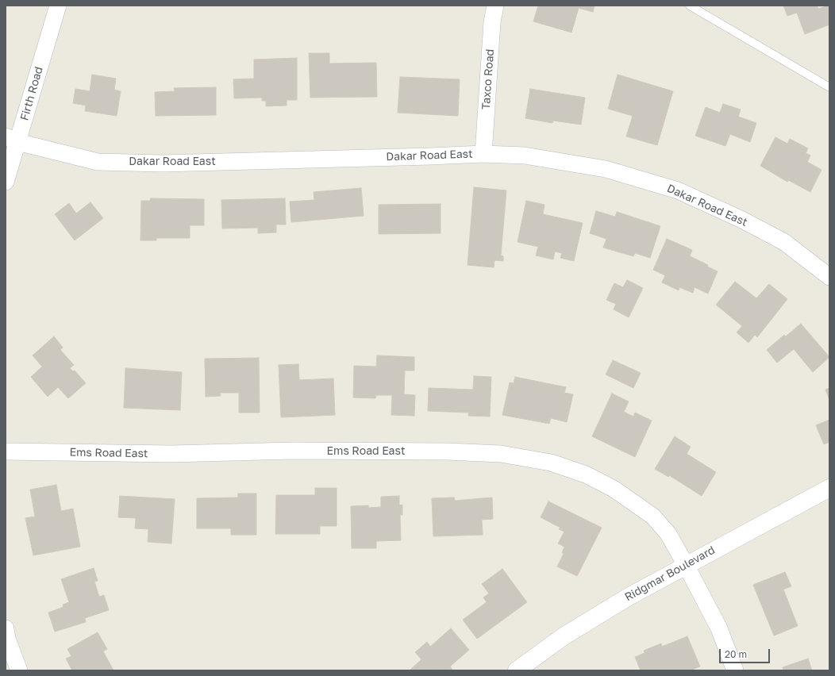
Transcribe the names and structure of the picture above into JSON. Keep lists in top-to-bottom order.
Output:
{
  "streets": {
    "street": [
      "Taxco Road",
      "Firth Road",
      "Dakar Road East",
      "Ems Road East",
      "Ridgmar Boulevard"
    ]
  },
  "crossings": [
    ["Taxco Road", "Dakar Road East"],
    ["Firth Road", "Dakar Road East"],
    ["Ems Road East", "Ridgmar Boulevard"]
  ],
  "scale_bar": "20 m"
}
